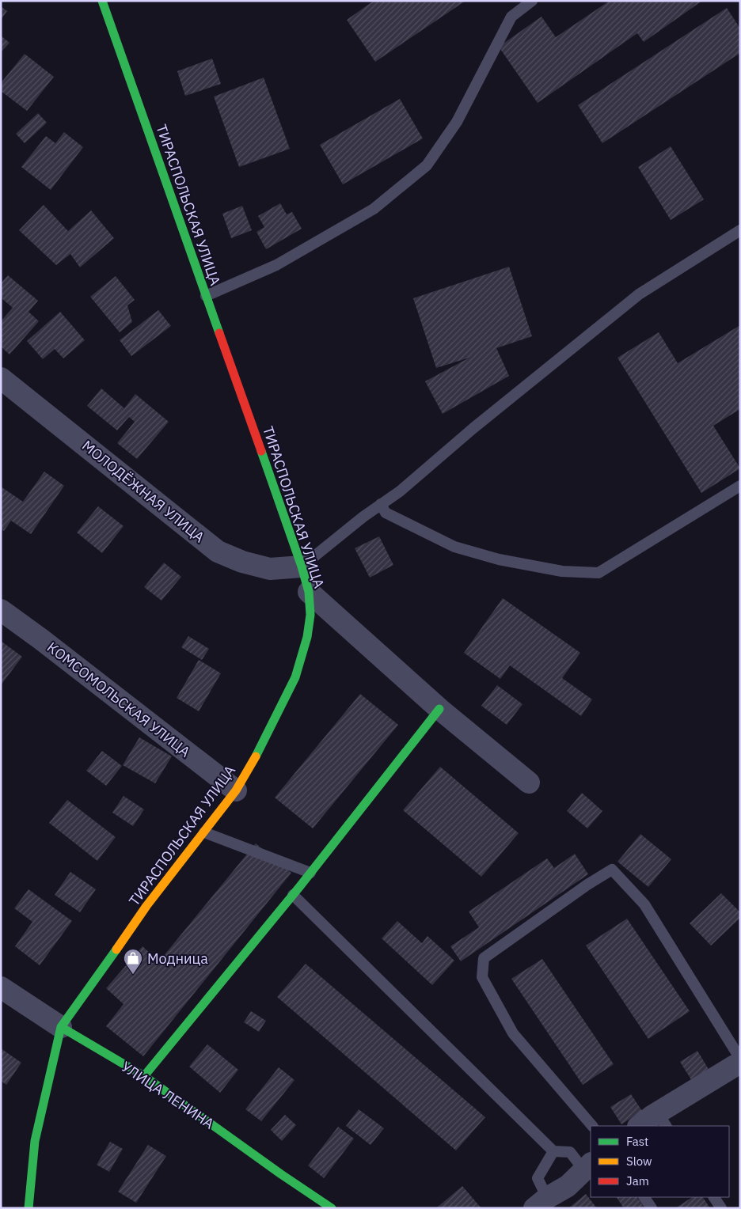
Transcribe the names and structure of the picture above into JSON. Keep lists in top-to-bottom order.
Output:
{
  "streets": {
    "street": [
      "ТИРАСПОЛЬСКАЯ УЛИЦА",
      "МОЛОДЁЖНАЯ УЛИЦА",
      "КОМСОМОЛЬСКАЯ УЛИЦА",
      "УЛИЦА ЛЕНИНА"
    ]
  },
  "crossings": [
    ["ТИРАСПОЛЬСКАЯ УЛИЦА", "МОЛОДЁЖНАЯ УЛИЦА"],
    ["ТИРАСПОЛЬСКАЯ УЛИЦА", "КОМСОМОЛЬСКАЯ УЛИЦА"],
    ["ТИРАСПОЛЬСКАЯ УЛИЦА", "УЛИЦА ЛЕНИНА"]
  ],
  "places": {
    "shop": ["Модница"]
  },
  "legend": ["Fast", "Slow", "Jam"]
}
